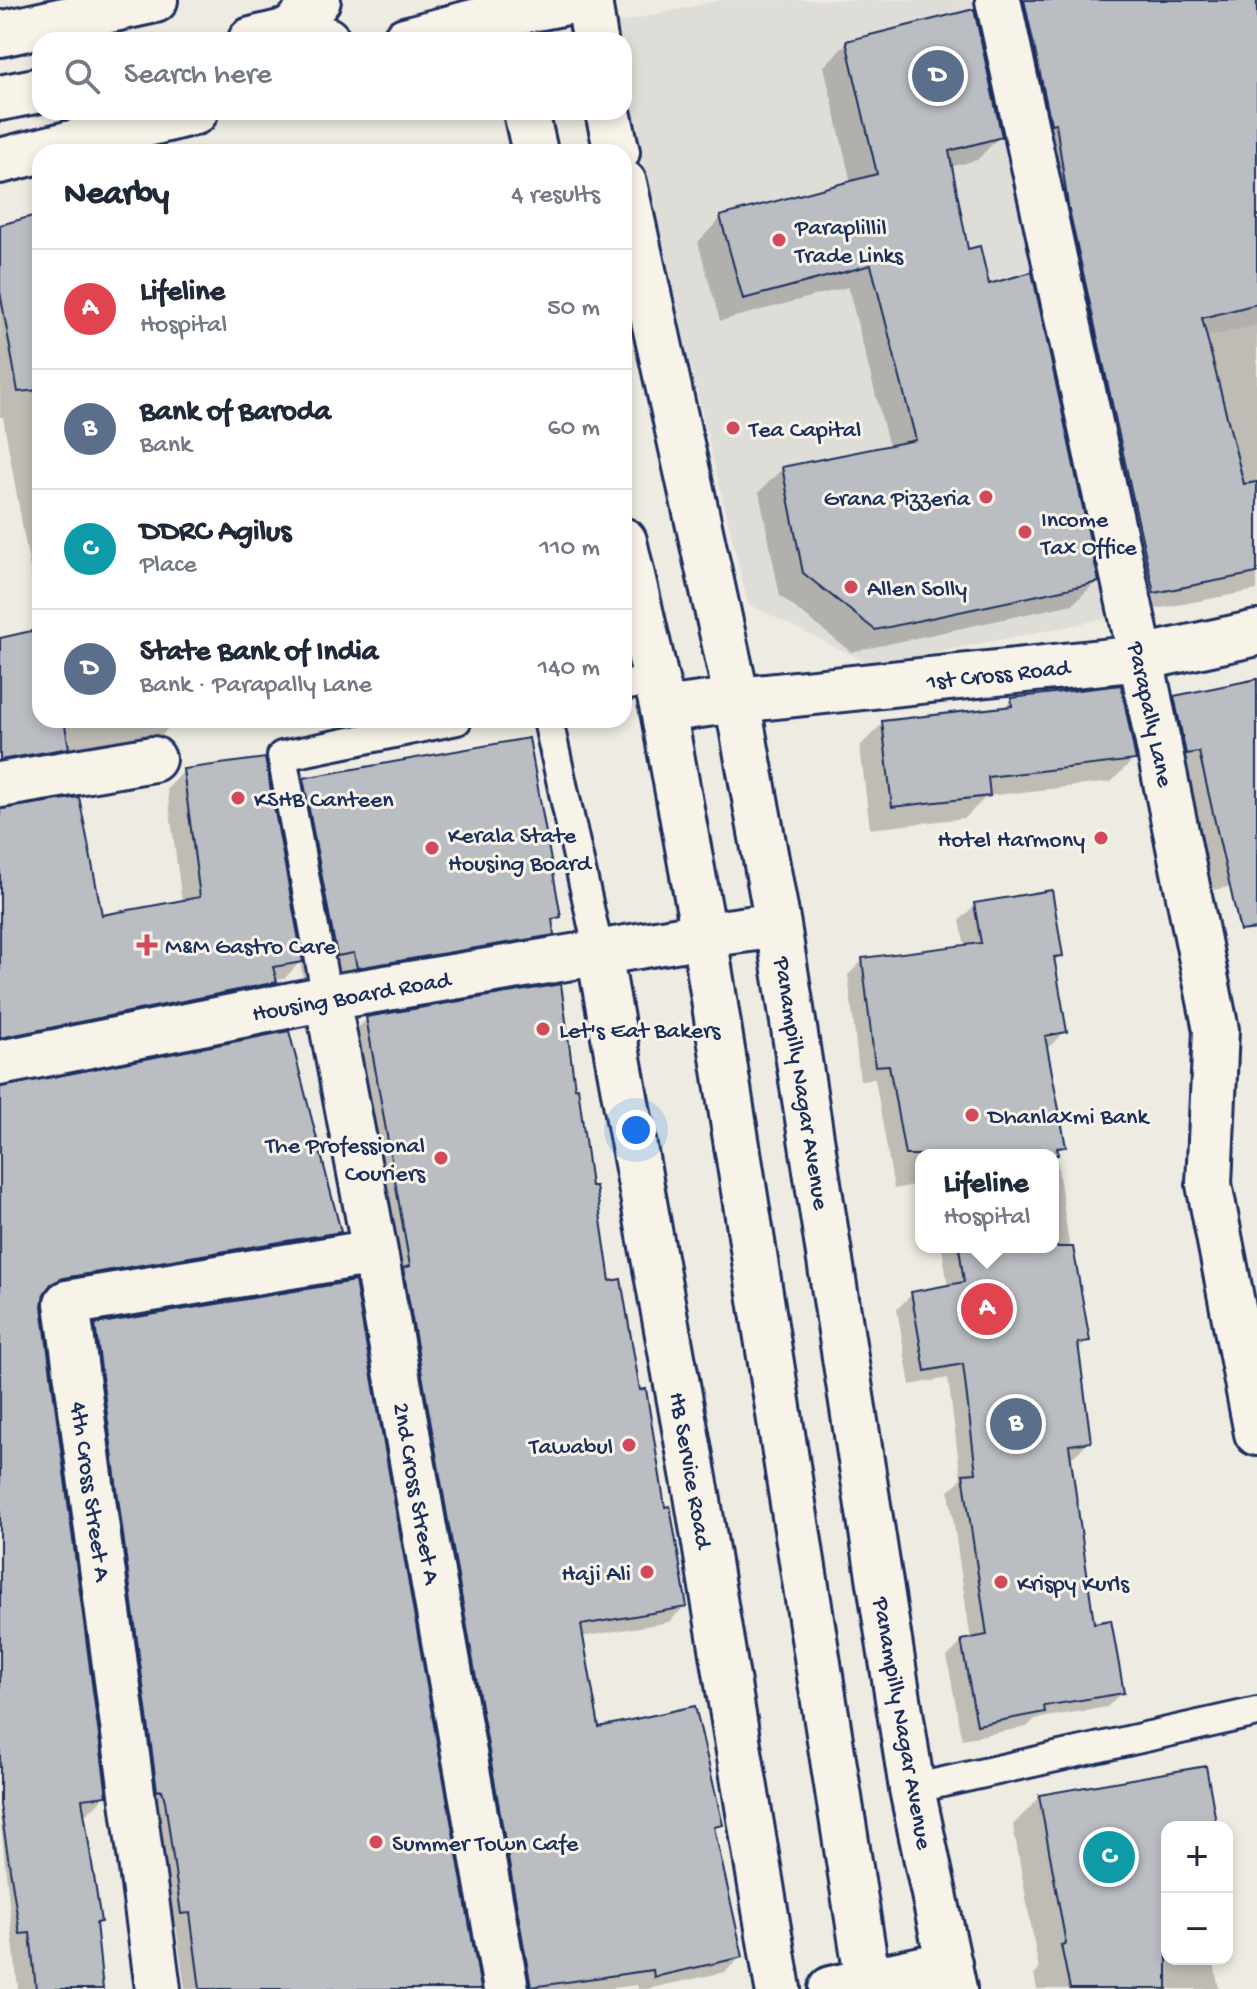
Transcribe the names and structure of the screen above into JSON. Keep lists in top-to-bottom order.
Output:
{
  "streets": {
    "street": [
      "1st Cross Road",
      "Parapally Lane",
      "Housing Board Road",
      "Panampilly Nagar Avenue",
      "HB Service Road",
      "4th Cross Street A",
      "2nd Cross Street A"
    ]
  },
  "crossings": [
    ["1st Cross Road", "Parapally Lane"],
    ["1st Cross Road", "Panampilly Nagar Avenue"],
    ["Housing Board Road", "Panampilly Nagar Avenue"],
    ["Housing Board Road", "HB Service Road"],
    ["Housing Board Road", "2nd Cross Street A"],
    ["4th Cross Street A", "2nd Cross Street A"]
  ],
  "places": {
    "other": [
      "Paraplillil Trade Links",
      "Tea Capital",
      "Grana Pizzeria",
      "Income Tax Office",
      "Allen Solly",
      "KSHB Canteen",
      "Hotel Harmony",
      "Kerala State Housing Board",
      "Let's Eat Bakers",
      "Dhanlaxmi Bank",
      "The Professional Couriers",
      "Tawabul",
      "Haji Ali",
      "Krispy Kurls",
      "Summer Town Cafe"
    ],
    "health": ["M&M Gastro Care"]
  },
  "page": {
    "search": "Search here",
    "pins": [
      "D",
      "A",
      "B",
      "C"
    ],
    "heading": ["Nearby", "4 results"],
    "list": [
      {
        "mark": "A",
        "name": "Lifeline",
        "note": "Hospital",
        "value": "50 m"
      },
      {
        "mark": "B",
        "name": "Bank of Baroda",
        "note": "Bank",
        "value": "60 m"
      },
      {
        "mark": "C",
        "name": "DDRC Agilus",
        "note": "Place",
        "value": "110 m"
      },
      {
        "mark": "D",
        "name": "State Bank of India",
        "note": "Bank · Parapally Lane",
        "value": "140 m"
      }
    ],
    "popup": ["Lifeline", "Hospital"],
    "map_buttons": ["+", "−"]
  }
}
